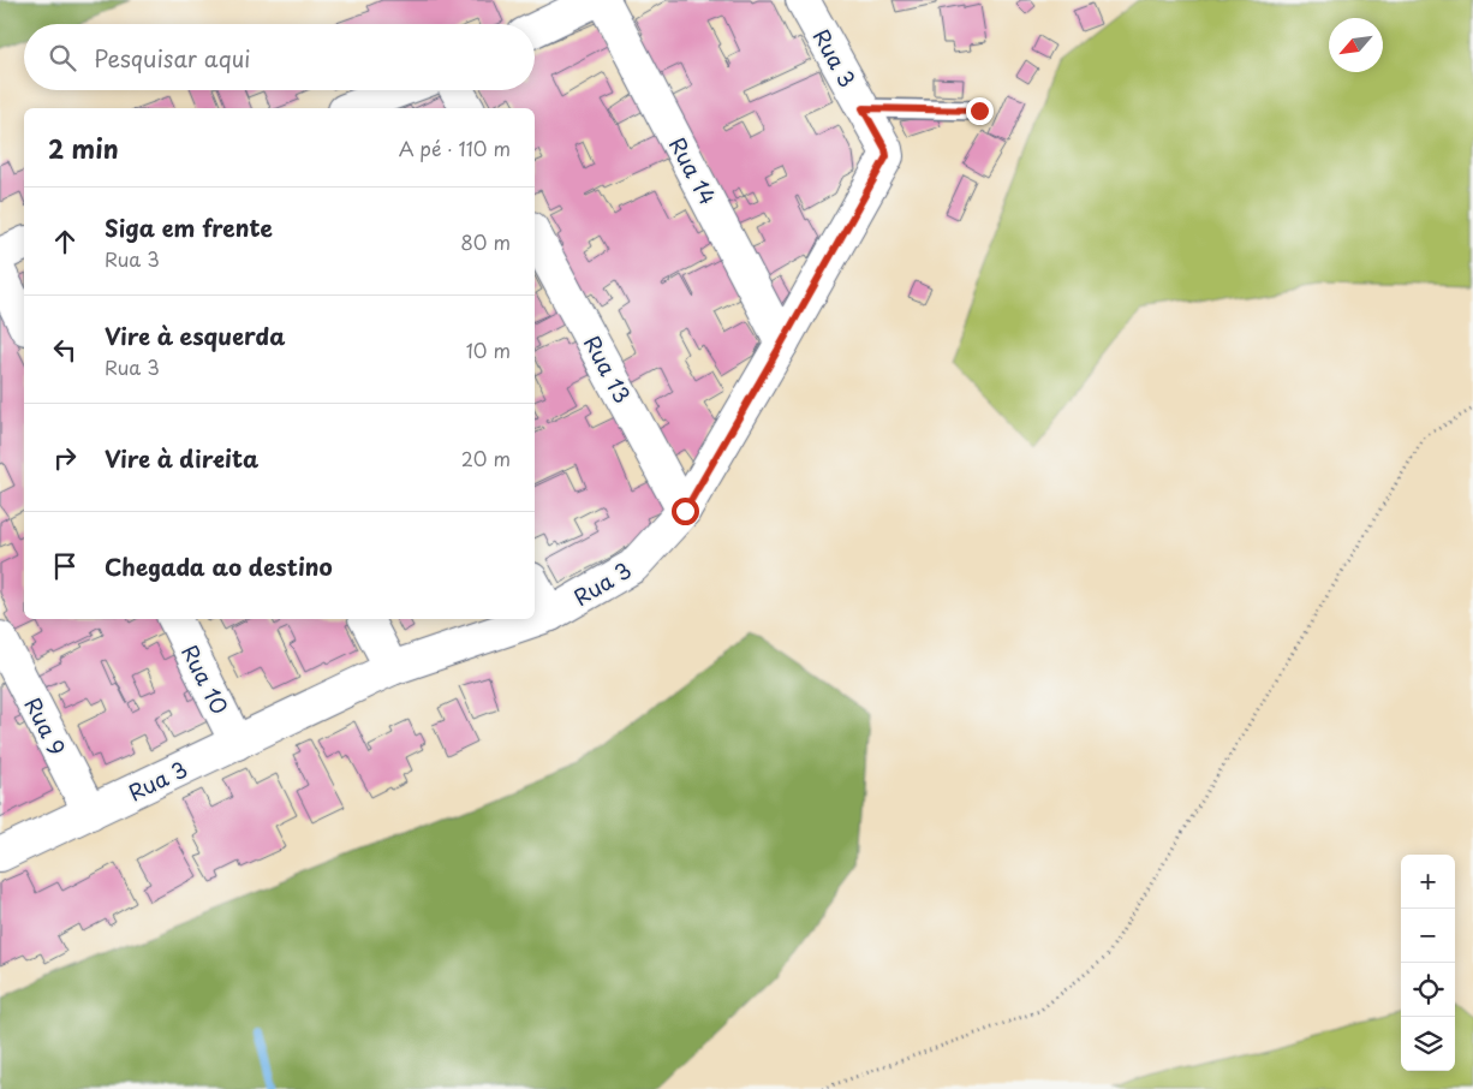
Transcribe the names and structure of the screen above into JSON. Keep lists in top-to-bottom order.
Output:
{
  "streets": {
    "street": [
      "Rua 3",
      "Rua 14",
      "Rua 13",
      "Rua 10",
      "Rua 9"
    ]
  },
  "crossings": [
    ["Rua 3", "Rua 14"],
    ["Rua 3", "Rua 13"],
    ["Rua 3", "Rua 10"],
    ["Rua 3", "Rua 9"]
  ],
  "north": "bottom left",
  "page": {
    "search": "Pesquisar aqui",
    "heading": ["2 min", "A pé · 110 m"],
    "list": [
      ["Siga em frente", "Rua 3", "80 m"],
      ["Vire à esquerda", "Rua 3", "10 m"],
      ["Vire à direita", "20 m"],
      "Chegada ao destino"
    ],
    "map_buttons": ["+", "−"]
  }
}
